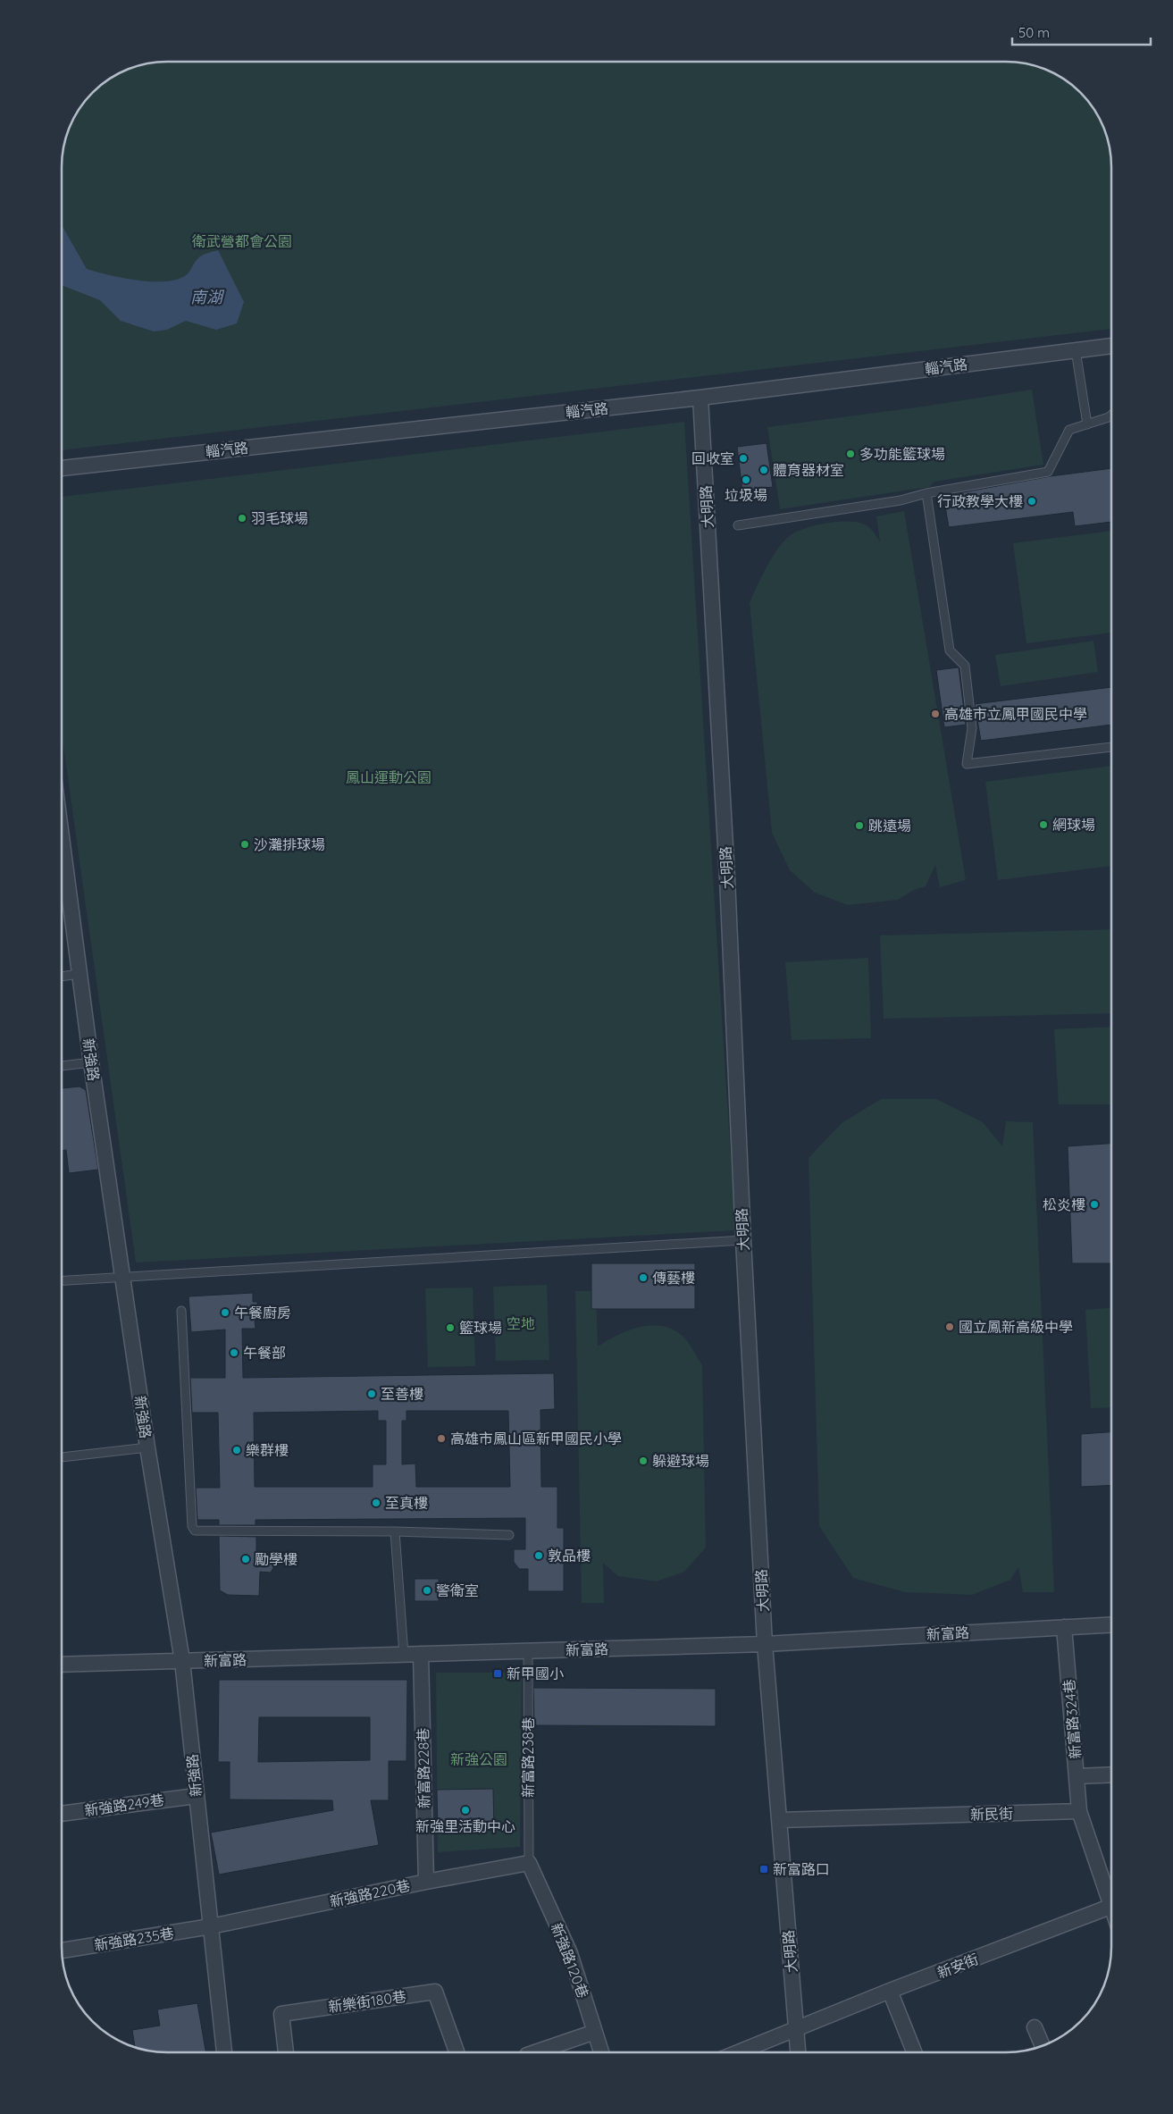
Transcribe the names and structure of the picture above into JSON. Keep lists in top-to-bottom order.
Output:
{
  "streets": {
    "street": [
      "輜汽路",
      "大明路",
      "新強路",
      "新富路",
      "新富路324巷",
      "新富路228巷",
      "新強路249巷",
      "新民街",
      "新強路220巷",
      "新強路235巷",
      "新強路120巷",
      "新安街",
      "新樂街180巷"
    ],
    "lane": ["新富路238巷"]
  },
  "crossings": [
    ["輜汽路", "大明路"],
    ["大明路", "新富路"],
    ["大明路", "新民街"],
    ["大明路", "新安街"],
    ["新強路", "新富路"],
    ["新強路", "新強路249巷"],
    ["新強路", "新強路220巷"],
    ["新強路", "新強路235巷"],
    ["新富路", "新富路324巷"],
    ["新富路", "新富路238巷"],
    ["新富路", "新富路228巷"],
    ["新富路324巷", "新民街"],
    ["新富路238巷", "新強路220巷"],
    ["新富路238巷", "新強路120巷"],
    ["新富路228巷", "新強路220巷"],
    ["新強路220巷", "新強路235巷"],
    ["新強路220巷", "新強路120巷"]
  ],
  "water": ["南湖"],
  "parks": [
    "衛武營都會公園",
    "鳳山運動公園",
    "空地",
    "新強公園"
  ],
  "places": {
    "other": [
      "多功能籃球場",
      "回收室",
      "體育器材室",
      "垃圾場",
      "行政教學大樓",
      "羽毛球場",
      "高雄市立鳳甲國民中學",
      "網球場",
      "跳遠場",
      "沙灘排球場",
      "松炎樓",
      "傳藝樓",
      "午餐廚房",
      "國立鳳新高級中學",
      "籃球場",
      "午餐部",
      "至善樓",
      "高雄市鳳山區新甲國民小學",
      "樂群樓",
      "躲避球場",
      "至真樓",
      "敦品樓",
      "勵學樓",
      "警衛室",
      "新強里活動中心"
    ],
    "transit": ["新甲國小", "新富路口"]
  },
  "scale_bar": "50 m"
}
